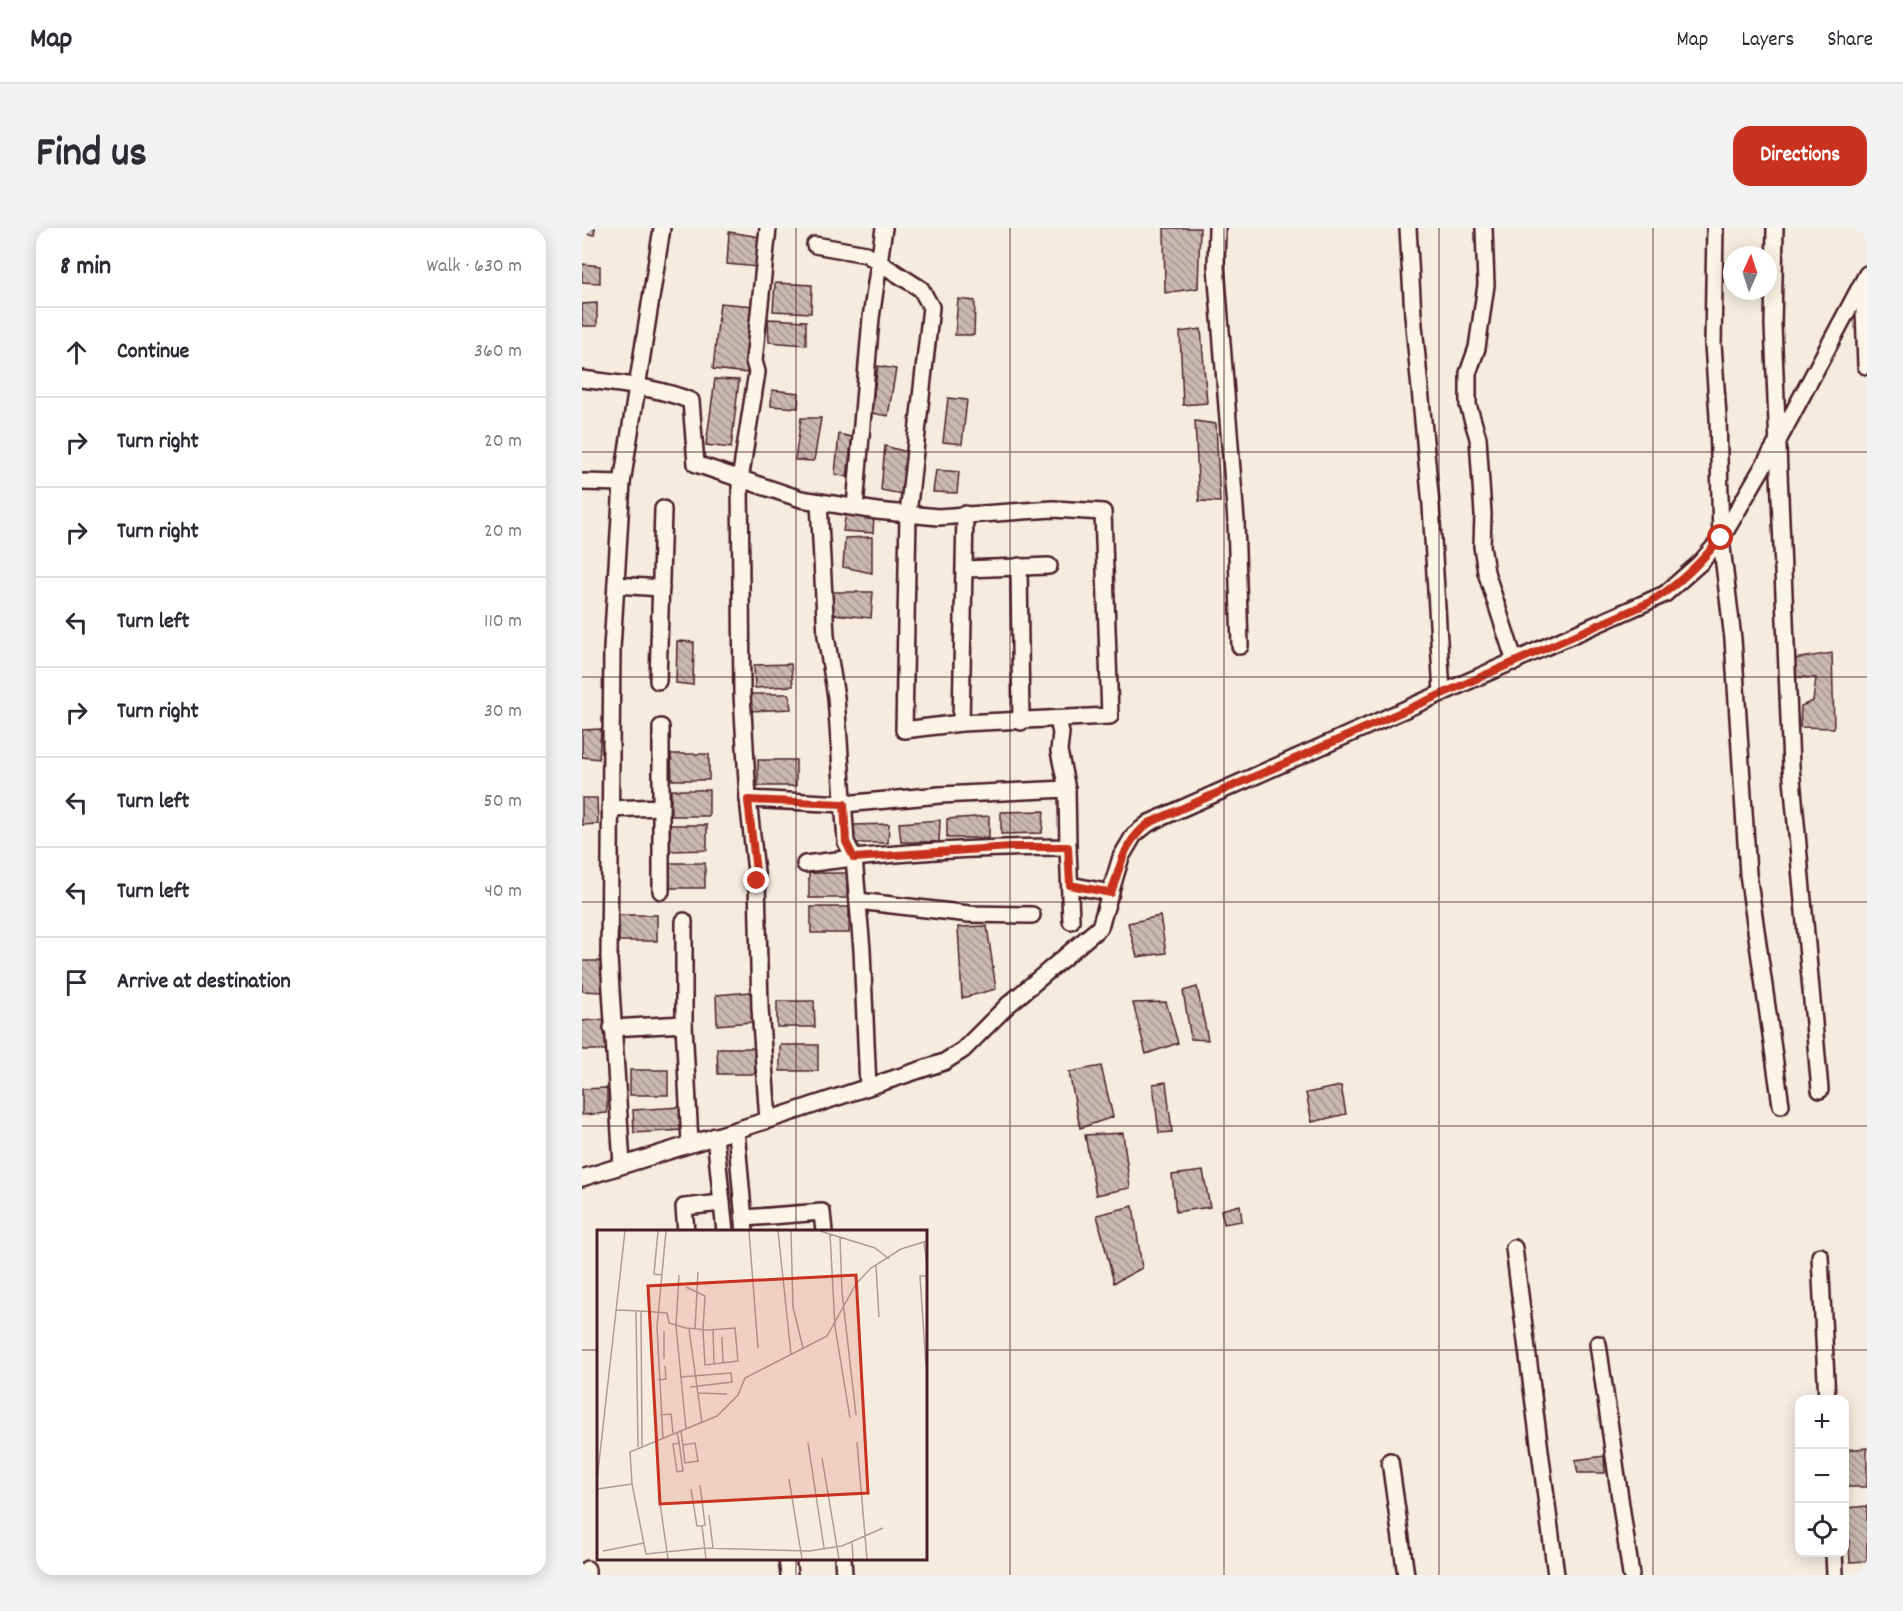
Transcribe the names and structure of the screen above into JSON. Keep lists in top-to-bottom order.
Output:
{
  "north": "top",
  "page": {
    "header": "Map",
    "nav": ["Map", "Layers", "Share"],
    "title": "Find us",
    "buttons": "Directions",
    "heading": ["8 min", "Walk · 630 m"],
    "list": [
      ["Continue", "360 m"],
      ["Turn right", "20 m"],
      ["Turn right", "20 m"],
      ["Turn left", "110 m"],
      ["Turn right", "30 m"],
      ["Turn left", "50 m"],
      ["Turn left", "40 m"],
      "Arrive at destination"
    ],
    "map_buttons": ["+", "−"]
  }
}
